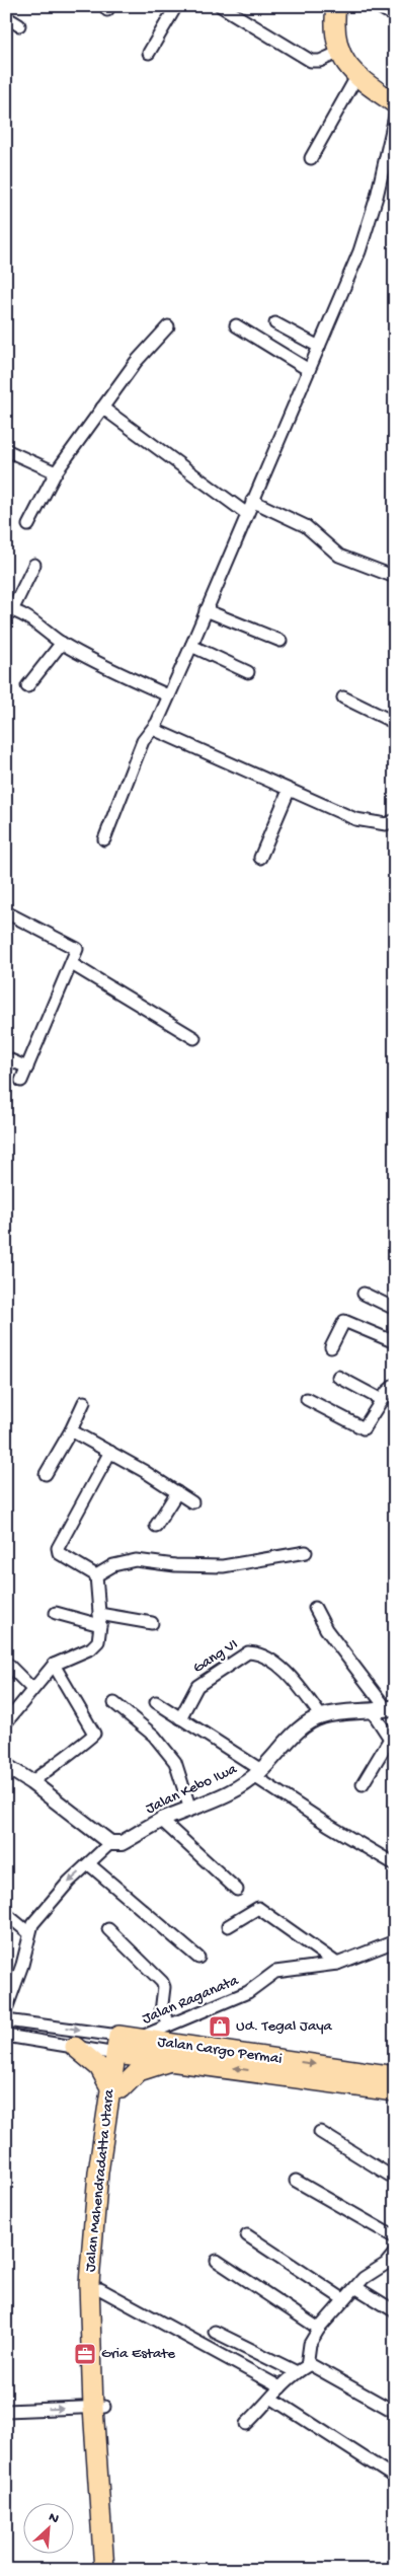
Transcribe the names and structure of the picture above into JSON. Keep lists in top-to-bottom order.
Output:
{
  "streets": {
    "highway": ["Jalan Cargo Permai", "Jalan Mahendradatta Utara"],
    "street": ["Gang VI", "Jalan Kebo Iwa", "Jalan Raganata"]
  },
  "crossings": [
    ["Gang VI", "Jalan Kebo Iwa"],
    ["Jalan Raganata", "Jalan Cargo Permai"],
    ["Jalan Raganata", "Jalan Mahendradatta Utara"],
    ["Jalan Cargo Permai", "Jalan Mahendradatta Utara"]
  ],
  "places": {
    "shop": ["Ud. Tegal Jaya"],
    "office": ["Gria Estate"]
  },
  "north": "top right"
}
